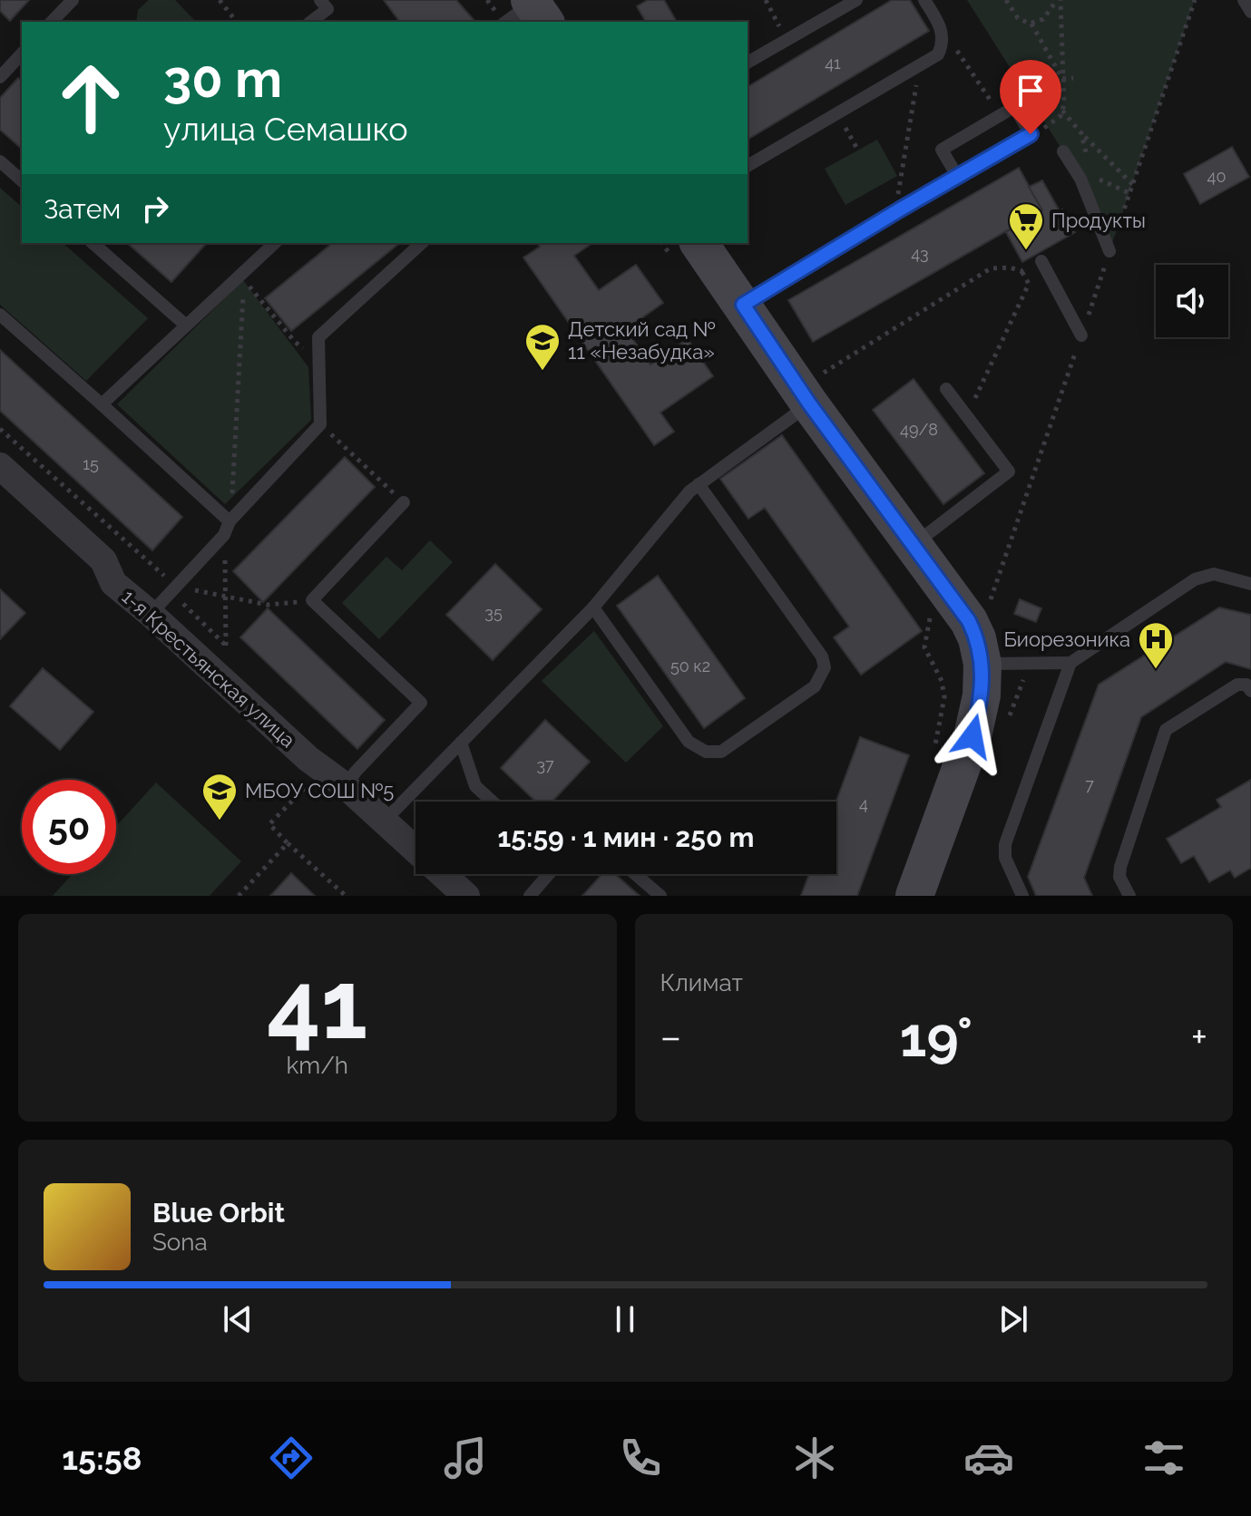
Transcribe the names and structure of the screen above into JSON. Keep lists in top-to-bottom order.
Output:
{
  "streets": {
    "street": ["1-я Крестьянская улица"]
  },
  "places": {
    "supermarket": ["Продукты"],
    "school or university": ["Детский сад № 11 «Незабудка»", "МБОУ СОШ №5"],
    "hospital": ["Биорезоника"]
  },
  "house_numbers": [
    "41",
    "40",
    "43",
    "49/8",
    "15",
    "35",
    "50 к2",
    "37",
    "7",
    "4"
  ],
  "page": {
    "turn": ["30 m", "улица Семашко"],
    "then": "Затем",
    "limit": "50",
    "trip": "15:59 · 1 мин · 250 m",
    "tile": [
      ["41", "km/h"],
      "Климат"
    ],
    "heat": ["−", "19°", "+"],
    "song": ["Blue Orbit", "Sona"],
    "tabs": "15:58"
  }
}
